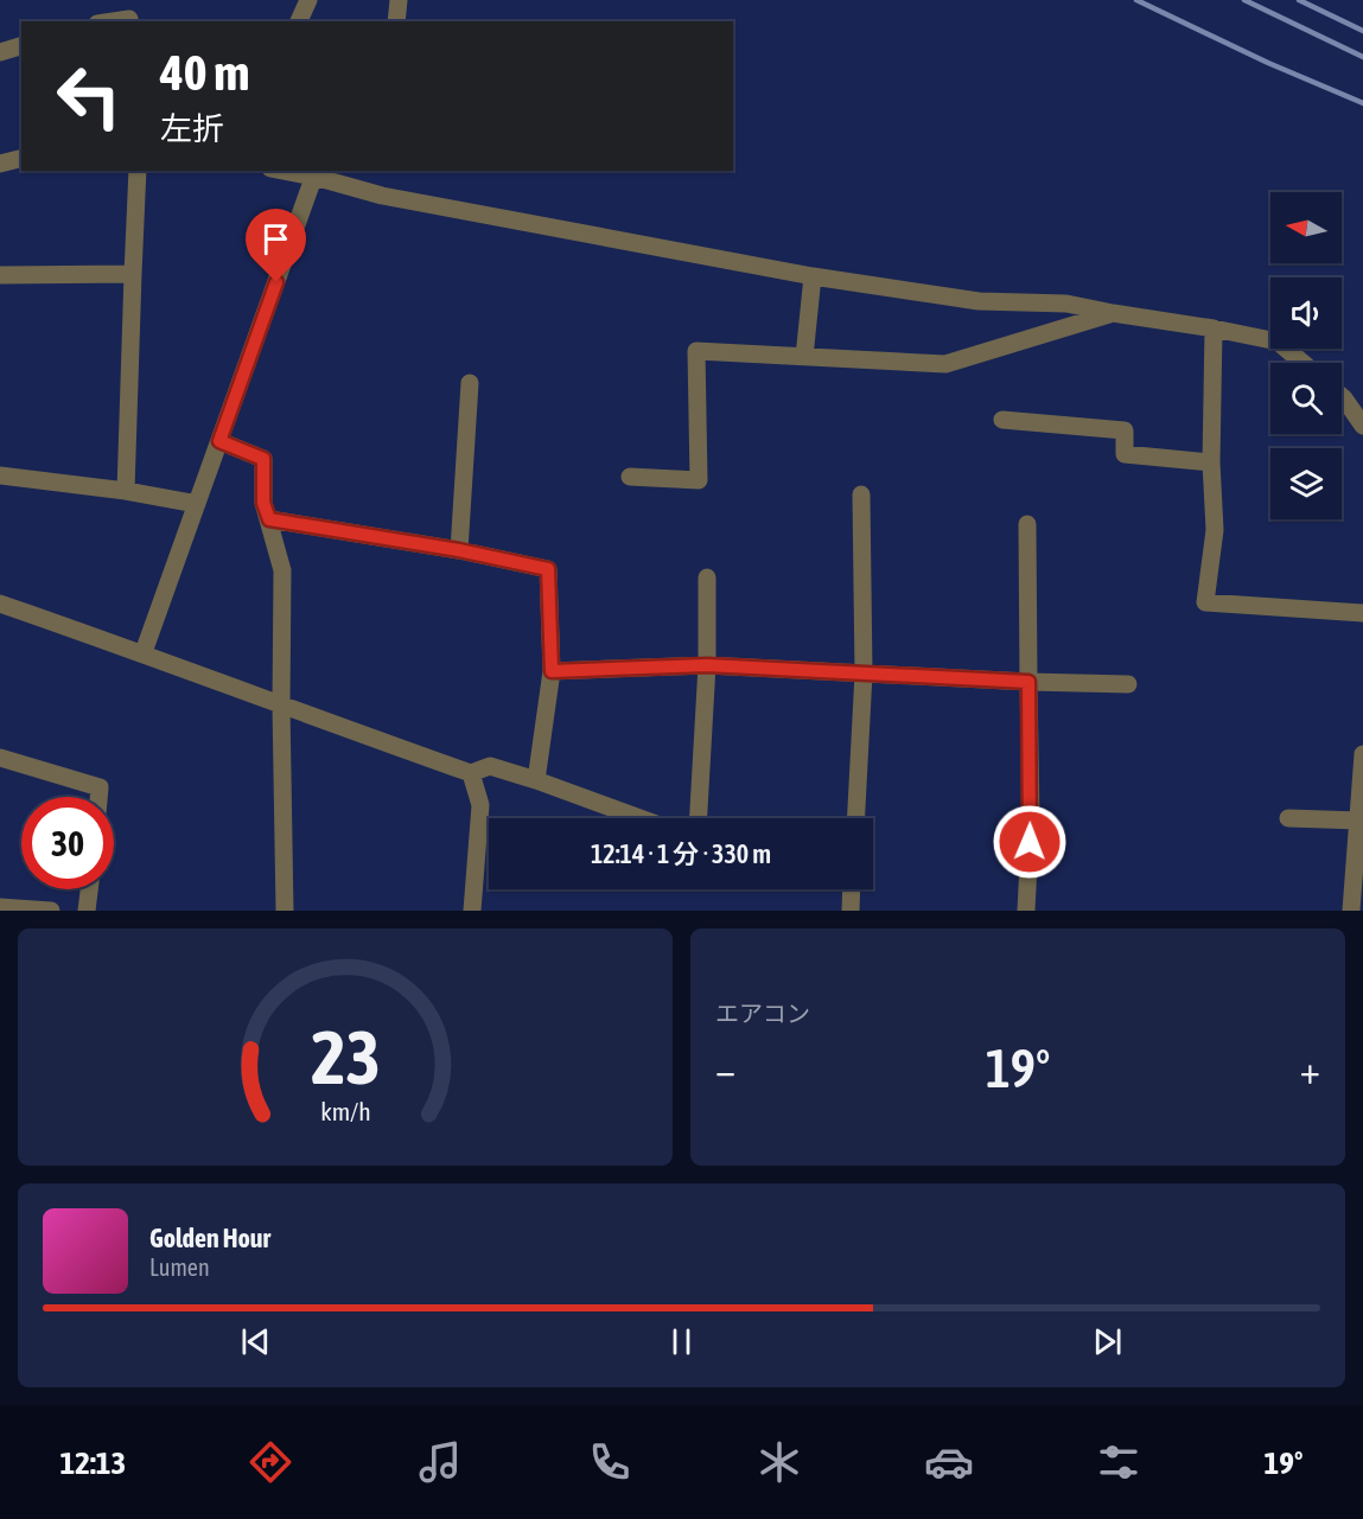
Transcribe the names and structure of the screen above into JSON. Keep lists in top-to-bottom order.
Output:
{
  "north": "left",
  "page": {
    "turn": ["40 m", "左折"],
    "limit": "30",
    "trip": "12:14 · 1 分 · 330 m",
    "tile": "エアコン",
    "heat": ["−", "19°", "+"],
    "song": ["Golden Hour", "Lumen"],
    "tabs": ["12:13", "19°"],
    "gauge": ["23", "km/h"]
  }
}
